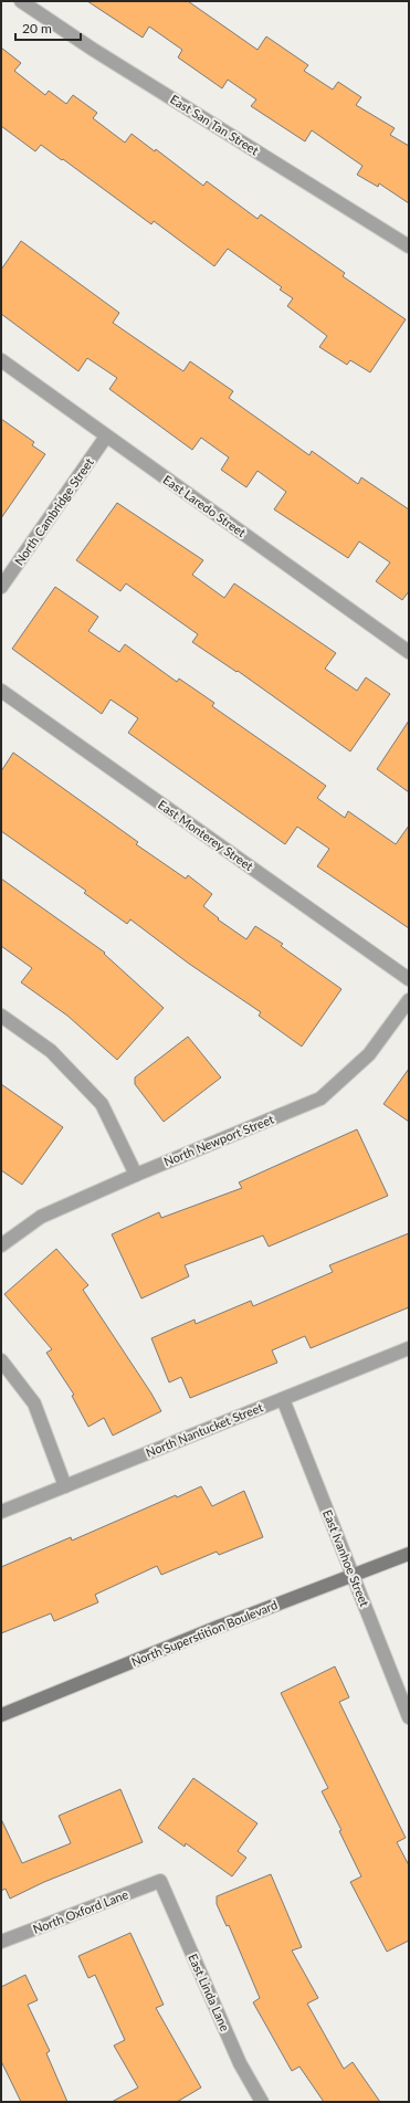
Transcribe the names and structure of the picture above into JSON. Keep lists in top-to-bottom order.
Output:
{
  "streets": {
    "street": [
      "East San Tan Street",
      "East Laredo Street",
      "North Cambridge Street",
      "East Monterey Street",
      "North Newport Street",
      "North Nantucket Street",
      "East Ivanhoe Street",
      "North Superstition Boulevard",
      "North Oxford Lane",
      "East Linda Lane"
    ]
  },
  "crossings": [
    ["East Laredo Street", "North Cambridge Street"],
    ["North Nantucket Street", "East Ivanhoe Street"],
    ["East Ivanhoe Street", "North Superstition Boulevard"],
    ["North Oxford Lane", "East Linda Lane"]
  ],
  "scale_bar": "20 m"
}
